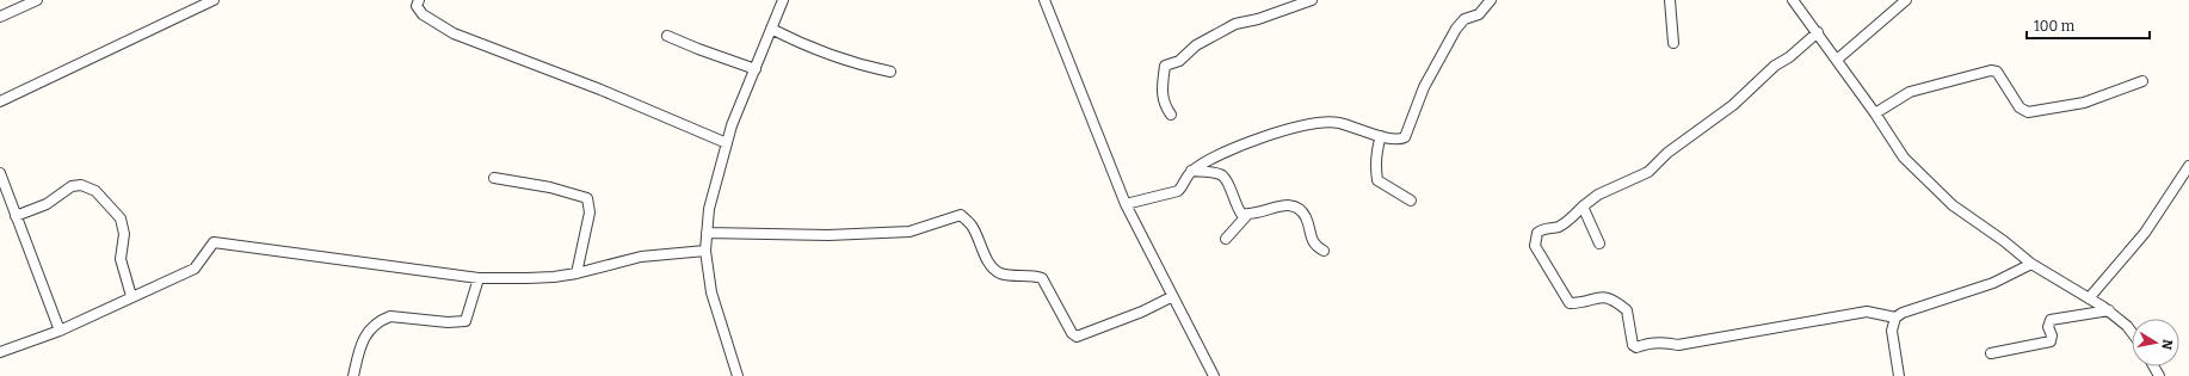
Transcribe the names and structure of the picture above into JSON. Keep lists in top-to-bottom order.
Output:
{
  "scale_bar": "100 m",
  "north": "right"
}
